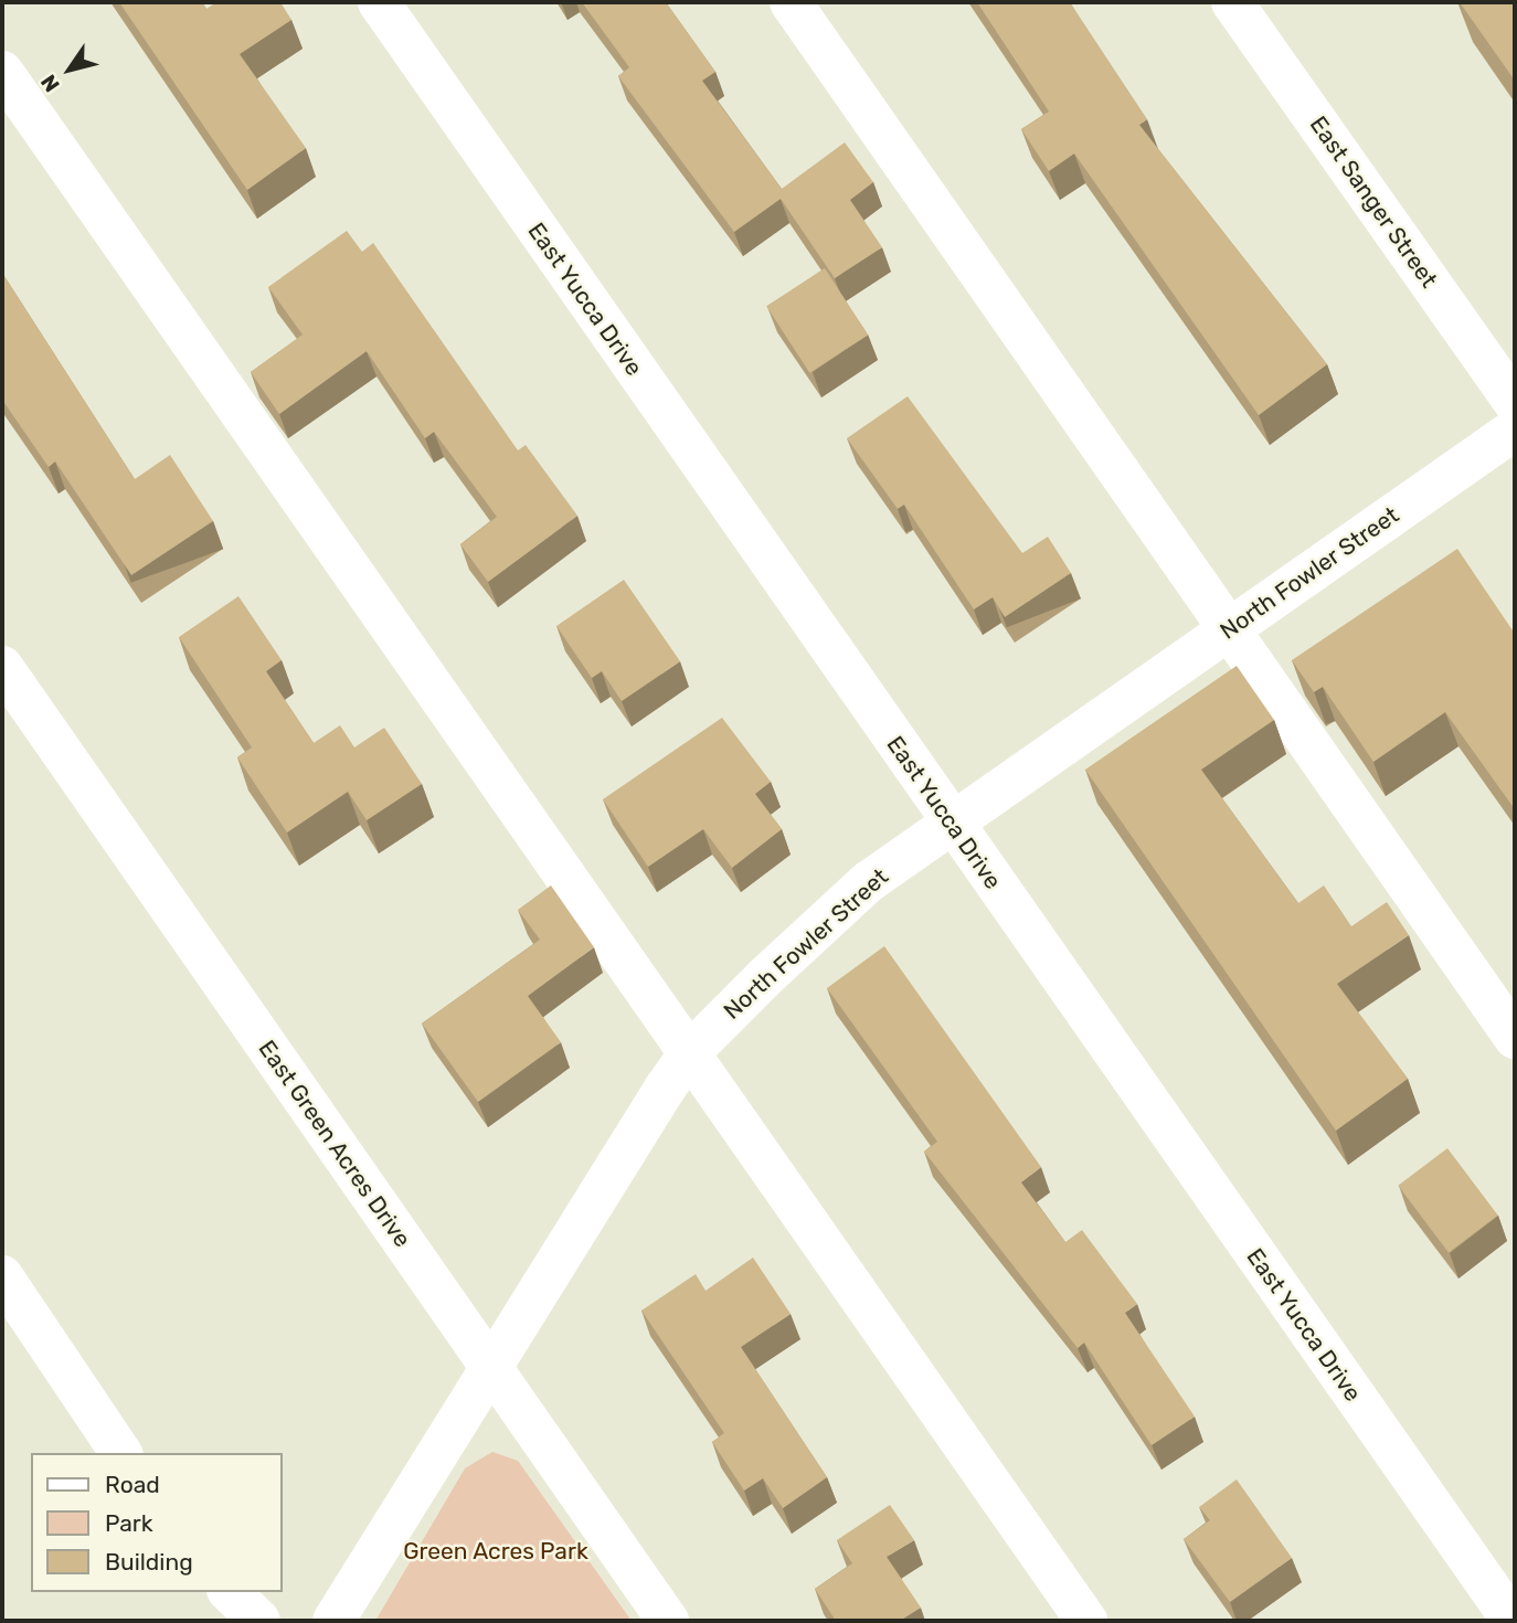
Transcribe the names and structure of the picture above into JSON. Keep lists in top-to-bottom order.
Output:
{
  "streets": {
    "street": [
      "East Sanger Street",
      "East Yucca Drive",
      "North Fowler Street",
      "East Green Acres Drive"
    ]
  },
  "crossings": [
    ["East Yucca Drive", "North Fowler Street"],
    ["North Fowler Street", "East Green Acres Drive"]
  ],
  "parks": ["Green Acres Park"],
  "legend": ["Road", "Park", "Building"],
  "north": "bottom left"
}
